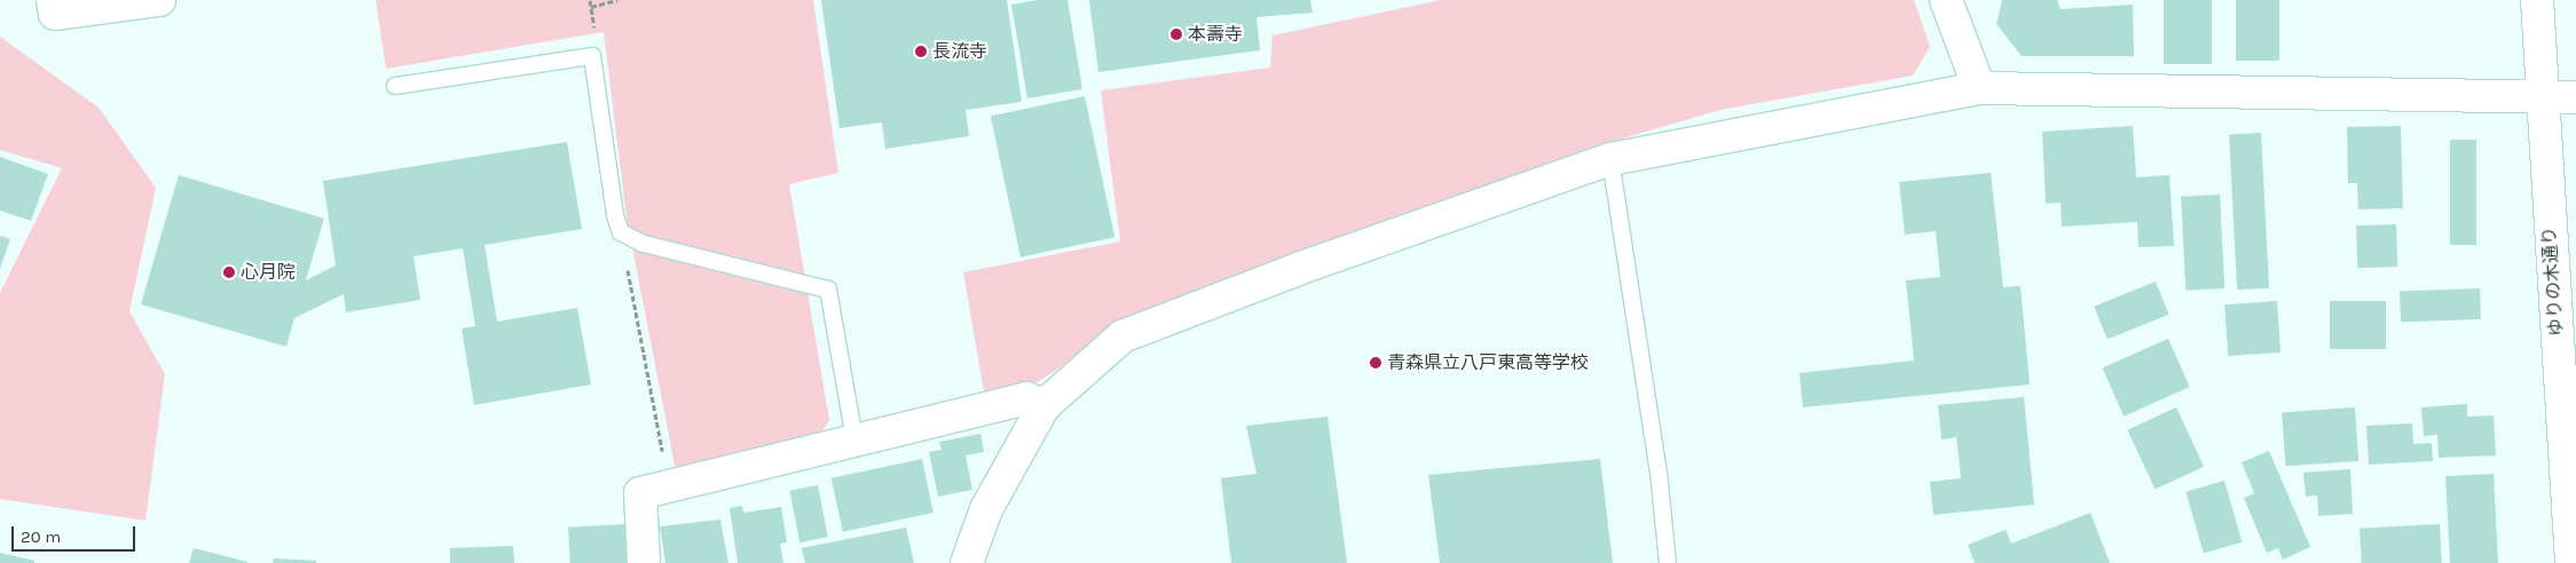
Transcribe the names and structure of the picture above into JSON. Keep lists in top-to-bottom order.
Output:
{
  "streets": {
    "street": ["ゆりの木通り"]
  },
  "places": [
    "本壽寺",
    "長流寺",
    "心月院",
    "青森県立八戸東高等学校"
  ],
  "scale_bar": "20 m"
}
